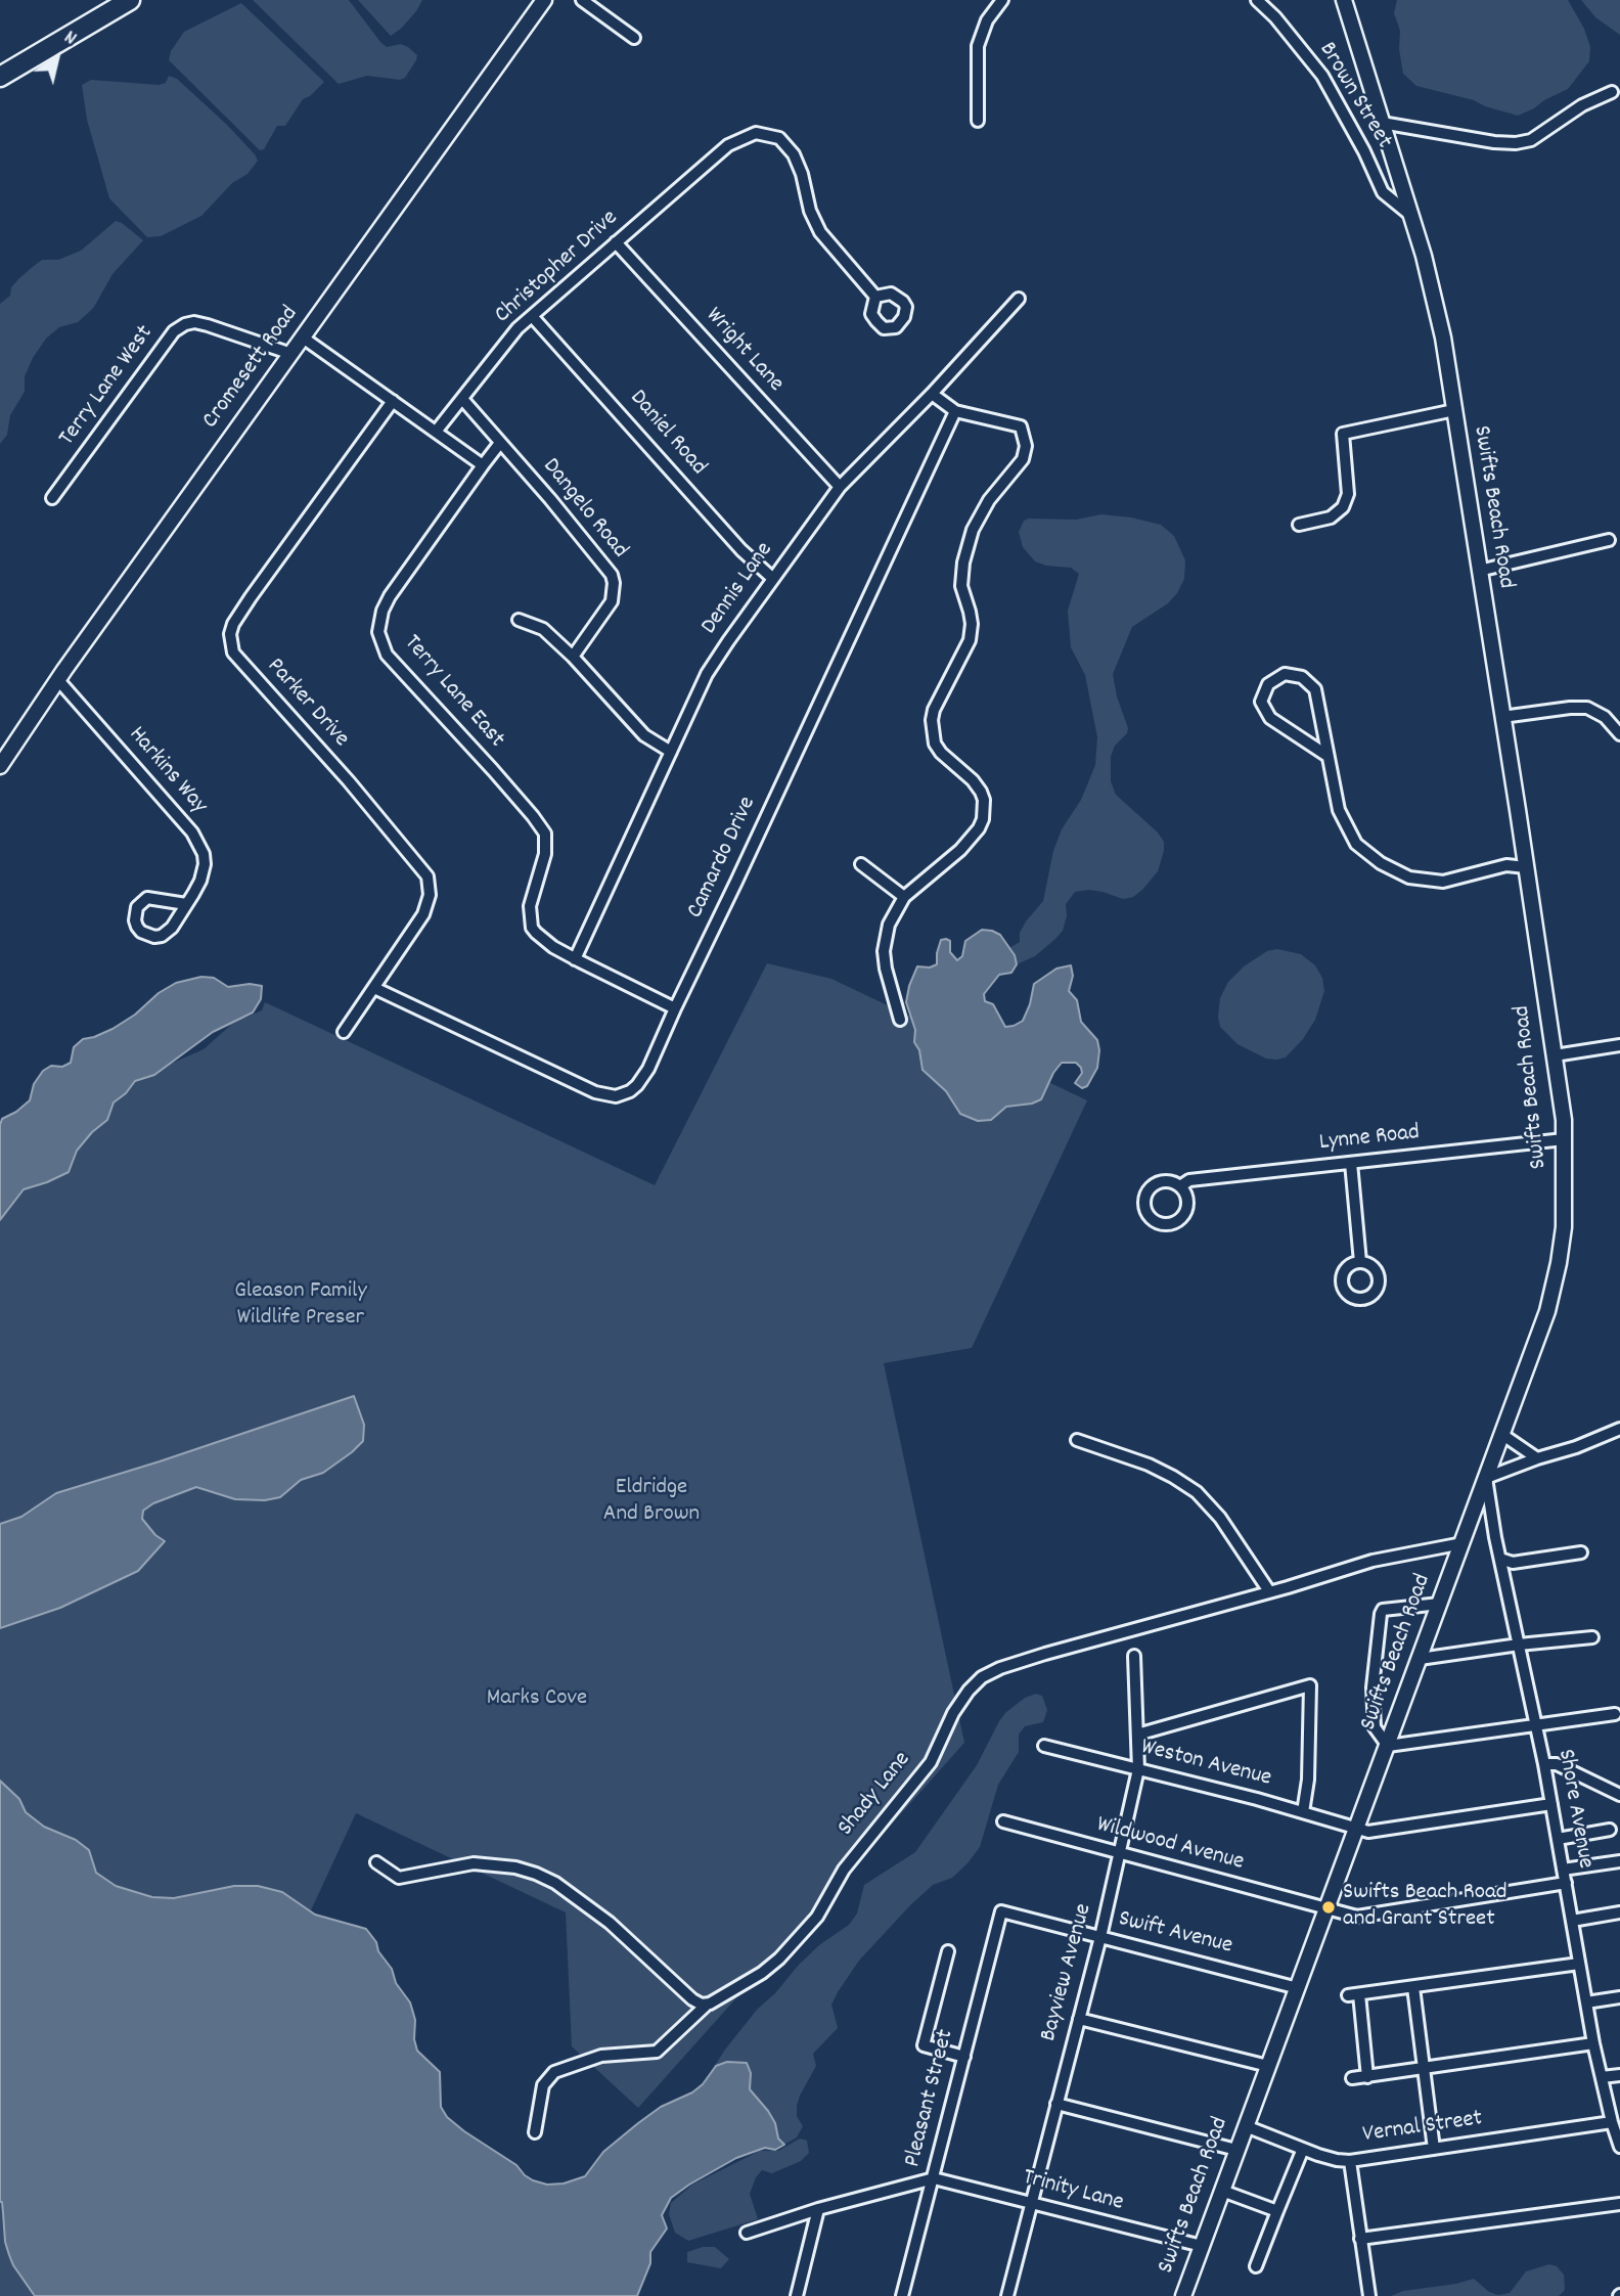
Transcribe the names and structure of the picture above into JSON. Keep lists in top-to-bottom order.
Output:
{
  "streets": {
    "street": [
      "Brown Street",
      "Christopher Drive",
      "Wright Lane",
      "Cromesett Road",
      "Terry Lane West",
      "Daniel Road",
      "Swifts Beach Road",
      "Dangelo Road",
      "Dennis Lane",
      "Terry Lane East",
      "Parker Drive",
      "Harkins Way",
      "Camardo Drive",
      "Lynne Road",
      "Weston Avenue",
      "Shady Lane",
      "Shore Avenue",
      "Wildwood Avenue",
      "Swift Avenue",
      "Bayview Avenue",
      "Pleasant Street",
      "Vernal Street",
      "Trinity Lane"
    ]
  },
  "crossings": [
    ["Brown Street", "Swifts Beach Road"],
    ["Christopher Drive", "Wright Lane"],
    ["Christopher Drive", "Daniel Road"],
    ["Christopher Drive", "Dangelo Road"],
    ["Wright Lane", "Dennis Lane"],
    ["Cromesett Road", "Terry Lane West"],
    ["Cromesett Road", "Harkins Way"],
    ["Daniel Road", "Dennis Lane"],
    ["Swifts Beach Road", "Lynne Road"],
    ["Swifts Beach Road", "Weston Avenue"],
    ["Swifts Beach Road", "Shady Lane"],
    ["Swifts Beach Road", "Shore Avenue"],
    ["Swifts Beach Road", "Wildwood Avenue"],
    ["Swifts Beach Road", "Swift Avenue"],
    ["Swifts Beach Road", "Vernal Street"],
    ["Swifts Beach Road", "Trinity Lane"],
    ["Dennis Lane", "Terry Lane East"],
    ["Terry Lane East", "Camardo Drive"],
    ["Parker Drive", "Camardo Drive"],
    ["Weston Avenue", "Shore Avenue"],
    ["Weston Avenue", "Bayview Avenue"],
    ["Shore Avenue", "Wildwood Avenue"],
    ["Shore Avenue", "Vernal Street"],
    ["Wildwood Avenue", "Bayview Avenue"],
    ["Swift Avenue", "Bayview Avenue"],
    ["Swift Avenue", "Pleasant Street"],
    ["Bayview Avenue", "Trinity Lane"],
    ["Pleasant Street", "Trinity Lane"]
  ],
  "parks": ["Gleason Family Wildlife Preser", "Eldridge And Brown", "Marks Cove"],
  "places": ["Swifts Beach Road and Grant Street"],
  "north": "top right"
}
